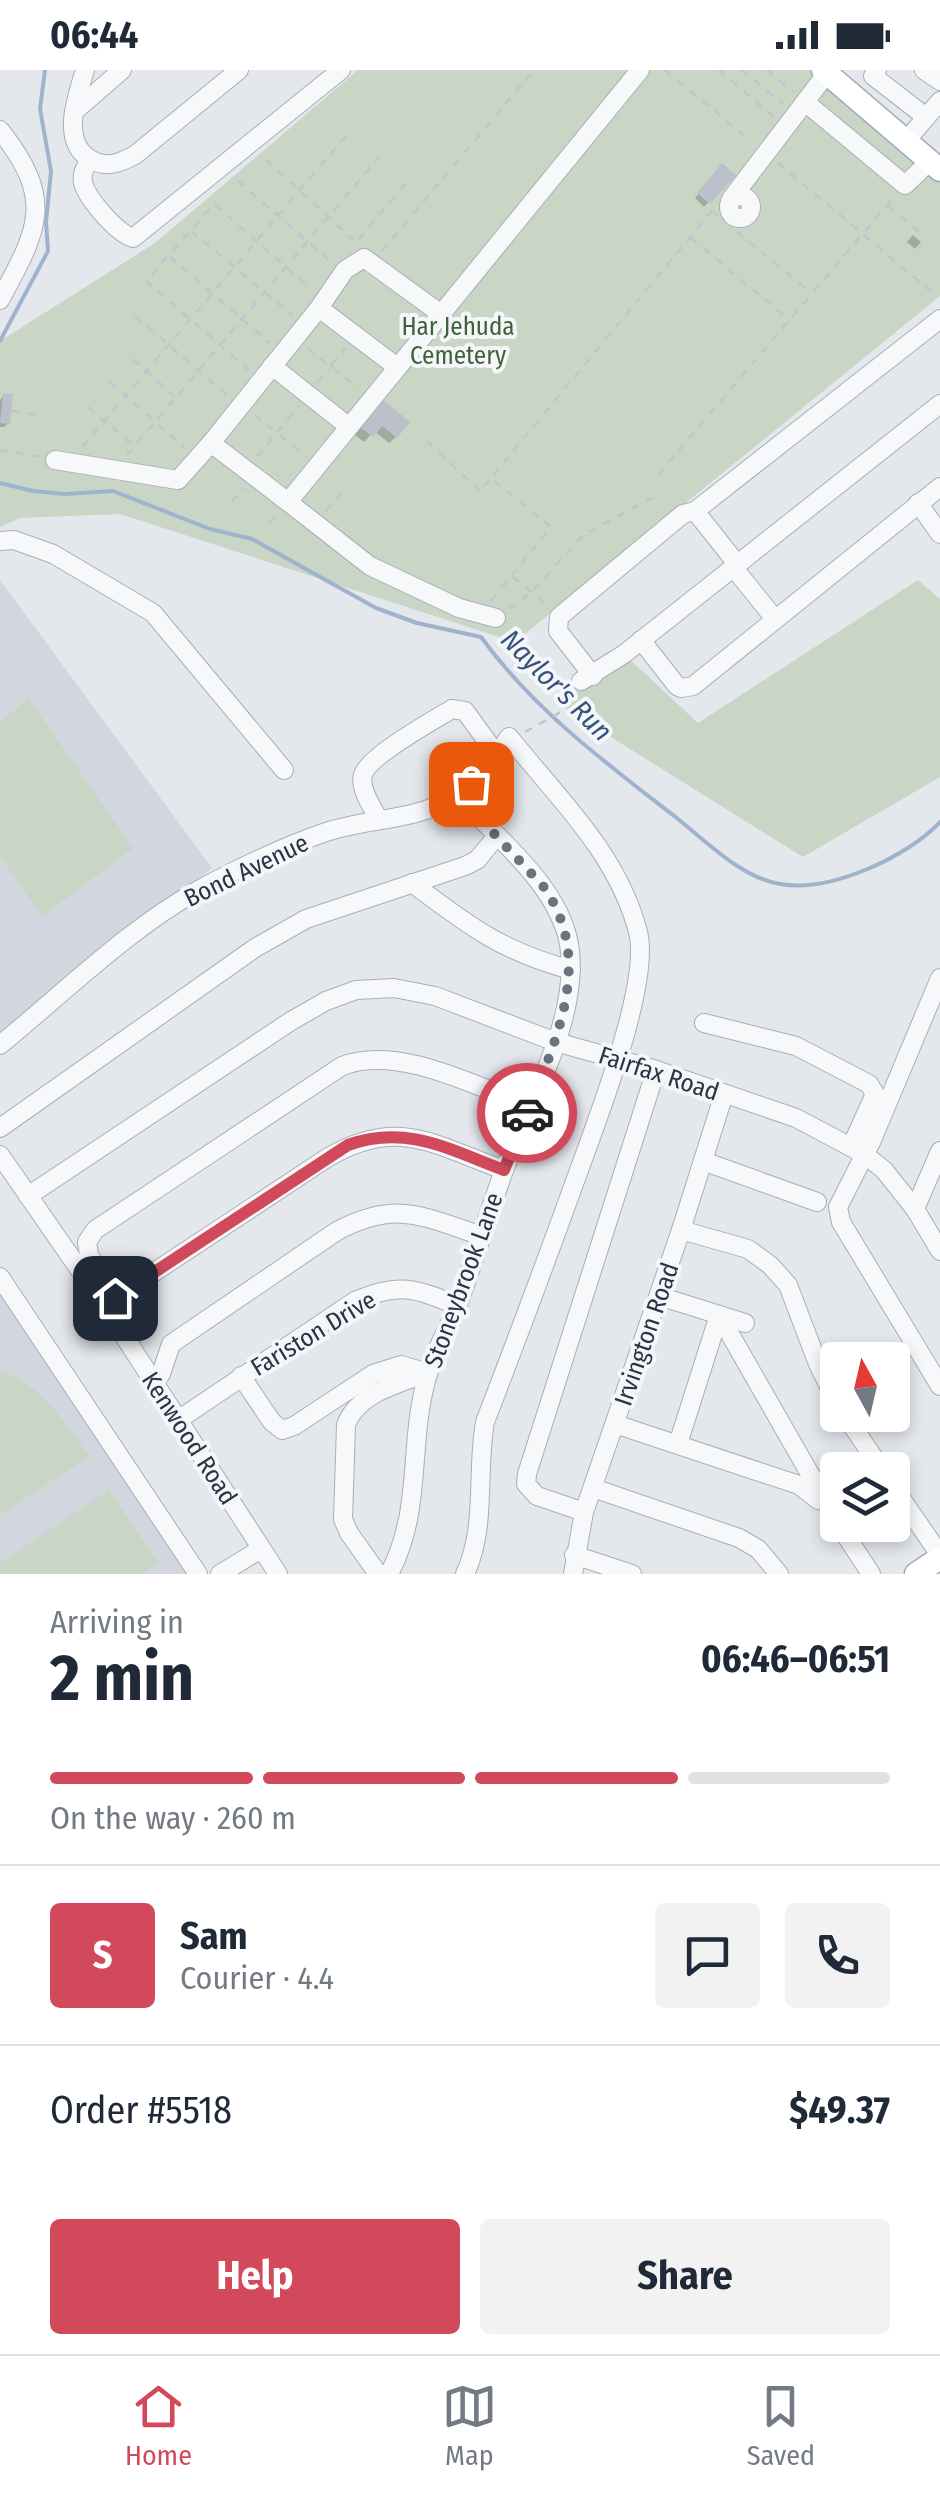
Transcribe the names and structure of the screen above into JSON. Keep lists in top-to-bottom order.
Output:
{
  "streets": {
    "street": [
      "Bond Avenue",
      "Fairfax Road",
      "Stoneybrook Lane",
      "Fariston Drive",
      "Irvington Road",
      "Kenwood Road"
    ]
  },
  "crossings": [
    ["Bond Avenue", "Fairfax Road"],
    ["Bond Avenue", "Stoneybrook Lane"],
    ["Fairfax Road", "Stoneybrook Lane"],
    ["Fairfax Road", "Irvington Road"],
    ["Fairfax Road", "Kenwood Road"],
    ["Stoneybrook Lane", "Fariston Drive"],
    ["Fariston Drive", "Kenwood Road"]
  ],
  "water": ["Naylor's Run"],
  "parks": ["Har Jehuda Cemetery"],
  "north": "top",
  "page": {
    "status": "06:44",
    "heading": ["2 min", "Arriving in", "06:46–06:51"],
    "panel": [
      "Sam",
      "Courier · 4.4",
      "Order #5518",
      "$49.37"
    ],
    "bar": "On the way · 260 m",
    "round": "S",
    "buttons": ["Help", "Share"],
    "tabs": ["Home", "Map", "Saved"]
  }
}
